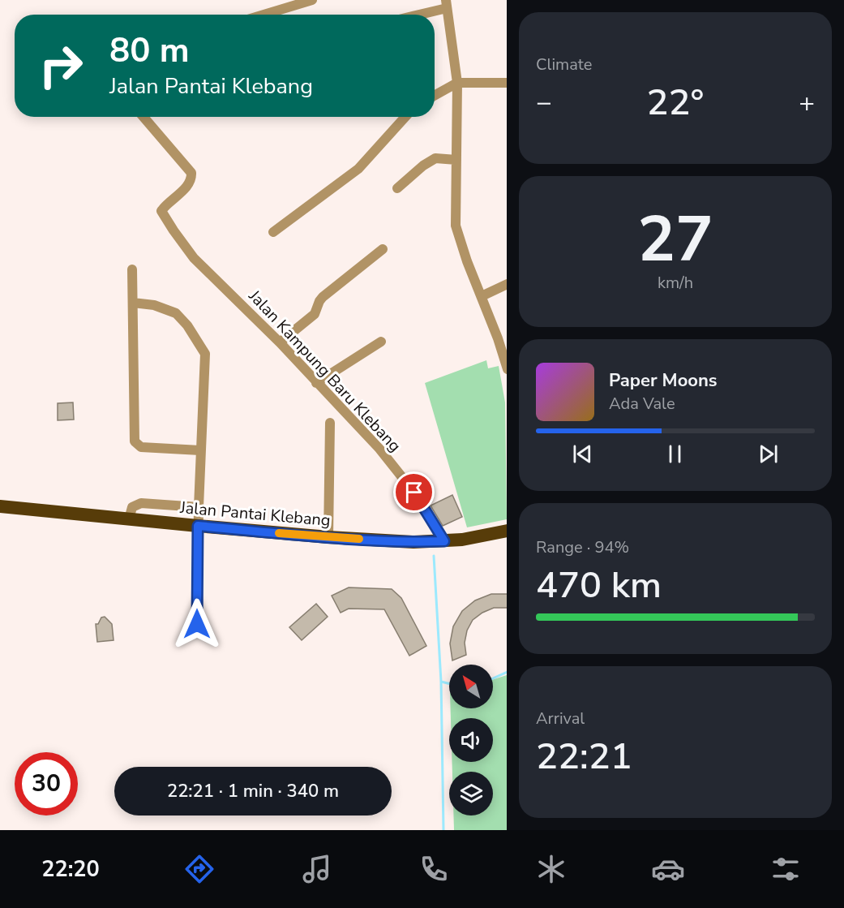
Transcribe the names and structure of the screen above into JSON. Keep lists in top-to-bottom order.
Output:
{
  "streets": {
    "highway": ["Jalan Pantai Klebang"],
    "street": ["Jalan Kampung Baru Klebang"]
  },
  "crossings": [
    ["Jalan Kampung Baru Klebang", "Jalan Pantai Klebang"]
  ],
  "north": "top left",
  "page": {
    "tile": [
      "Climate",
      ["27", "km/h"],
      ["Range · 94%", "470 km"],
      ["Arrival", "22:21"]
    ],
    "turn": ["80 m", "Jalan Pantai Klebang"],
    "heat": ["−", "22°", "+"],
    "song": ["Paper Moons", "Ada Vale"],
    "limit": "30",
    "trip": "22:21 · 1 min · 340 m",
    "tabs": "22:20"
  }
}
